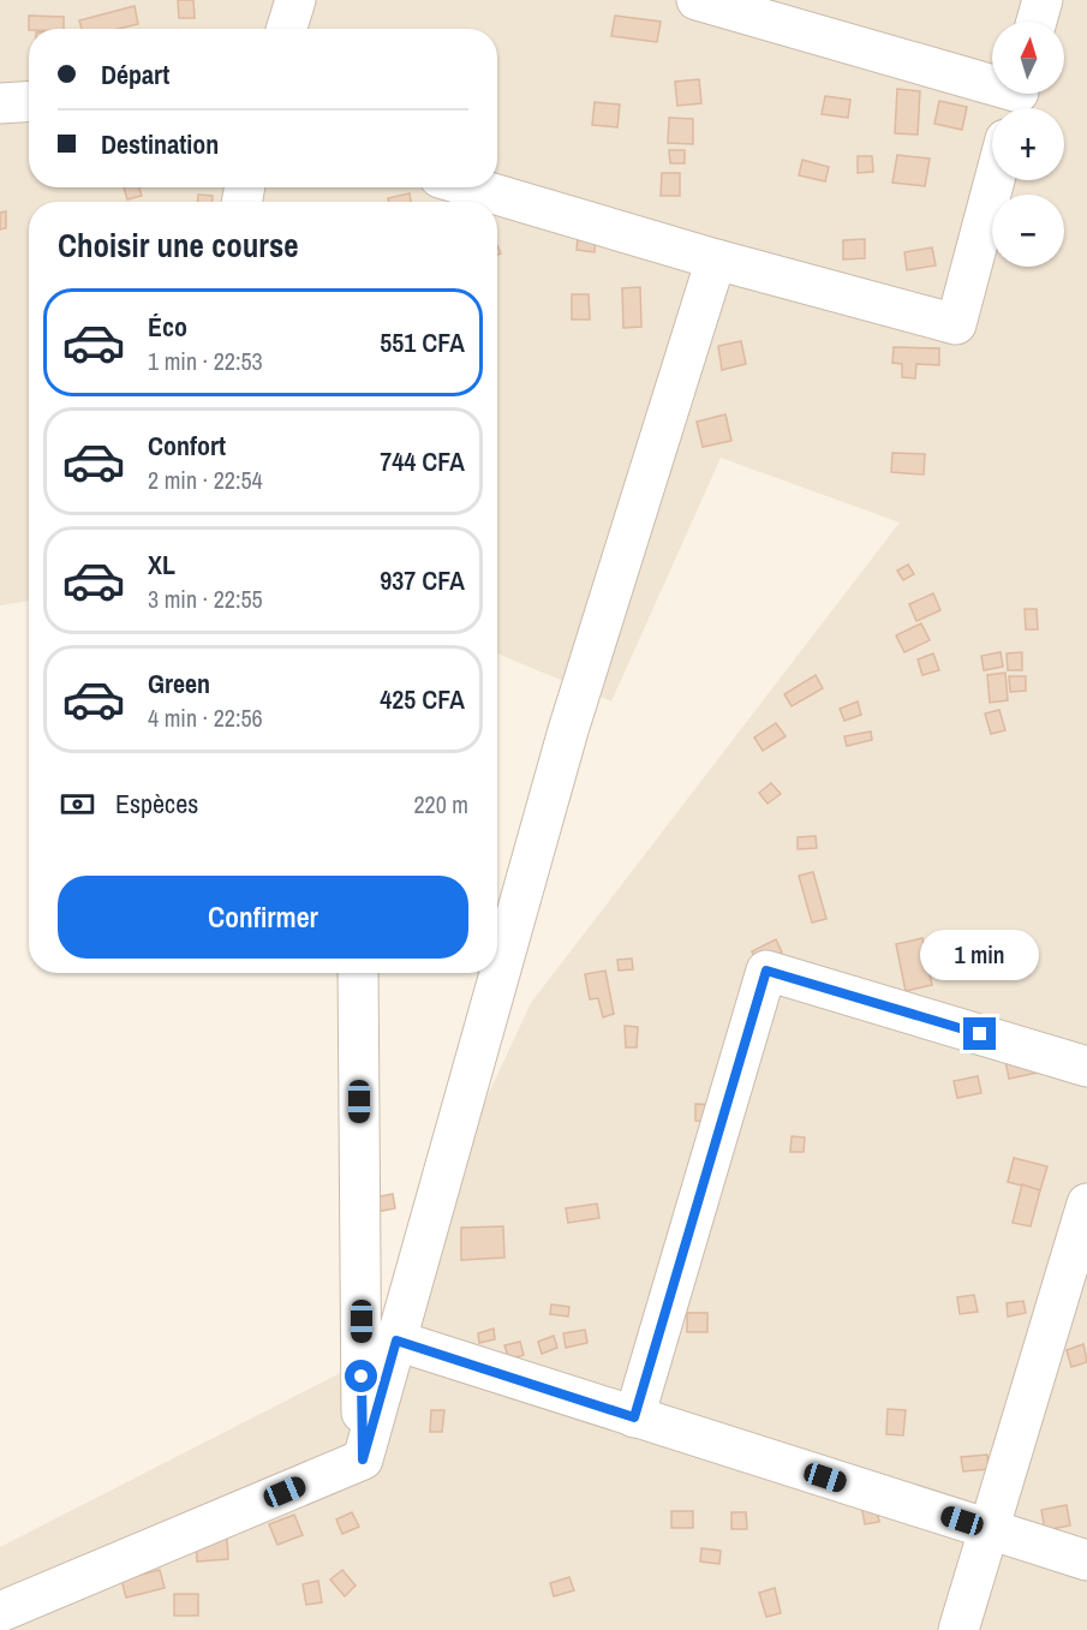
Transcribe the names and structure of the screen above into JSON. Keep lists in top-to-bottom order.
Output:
{
  "north": "top",
  "page": {
    "map_buttons": ["+", "−"],
    "banner": ["Départ", "Destination"],
    "heading": "Choisir une course",
    "list": [
      {
        "name": "Éco",
        "note": "1 min · 22:53",
        "value": "551 CFA"
      },
      {
        "name": "Confort",
        "note": "2 min · 22:54",
        "value": "744 CFA"
      },
      {
        "name": "XL",
        "note": "3 min · 22:55",
        "value": "937 CFA"
      },
      {
        "name": "Green",
        "note": "4 min · 22:56",
        "value": "425 CFA"
      }
    ],
    "pay": ["Espèces", "220 m"],
    "buttons": "Confirmer",
    "bubble": "1 min"
  }
}
